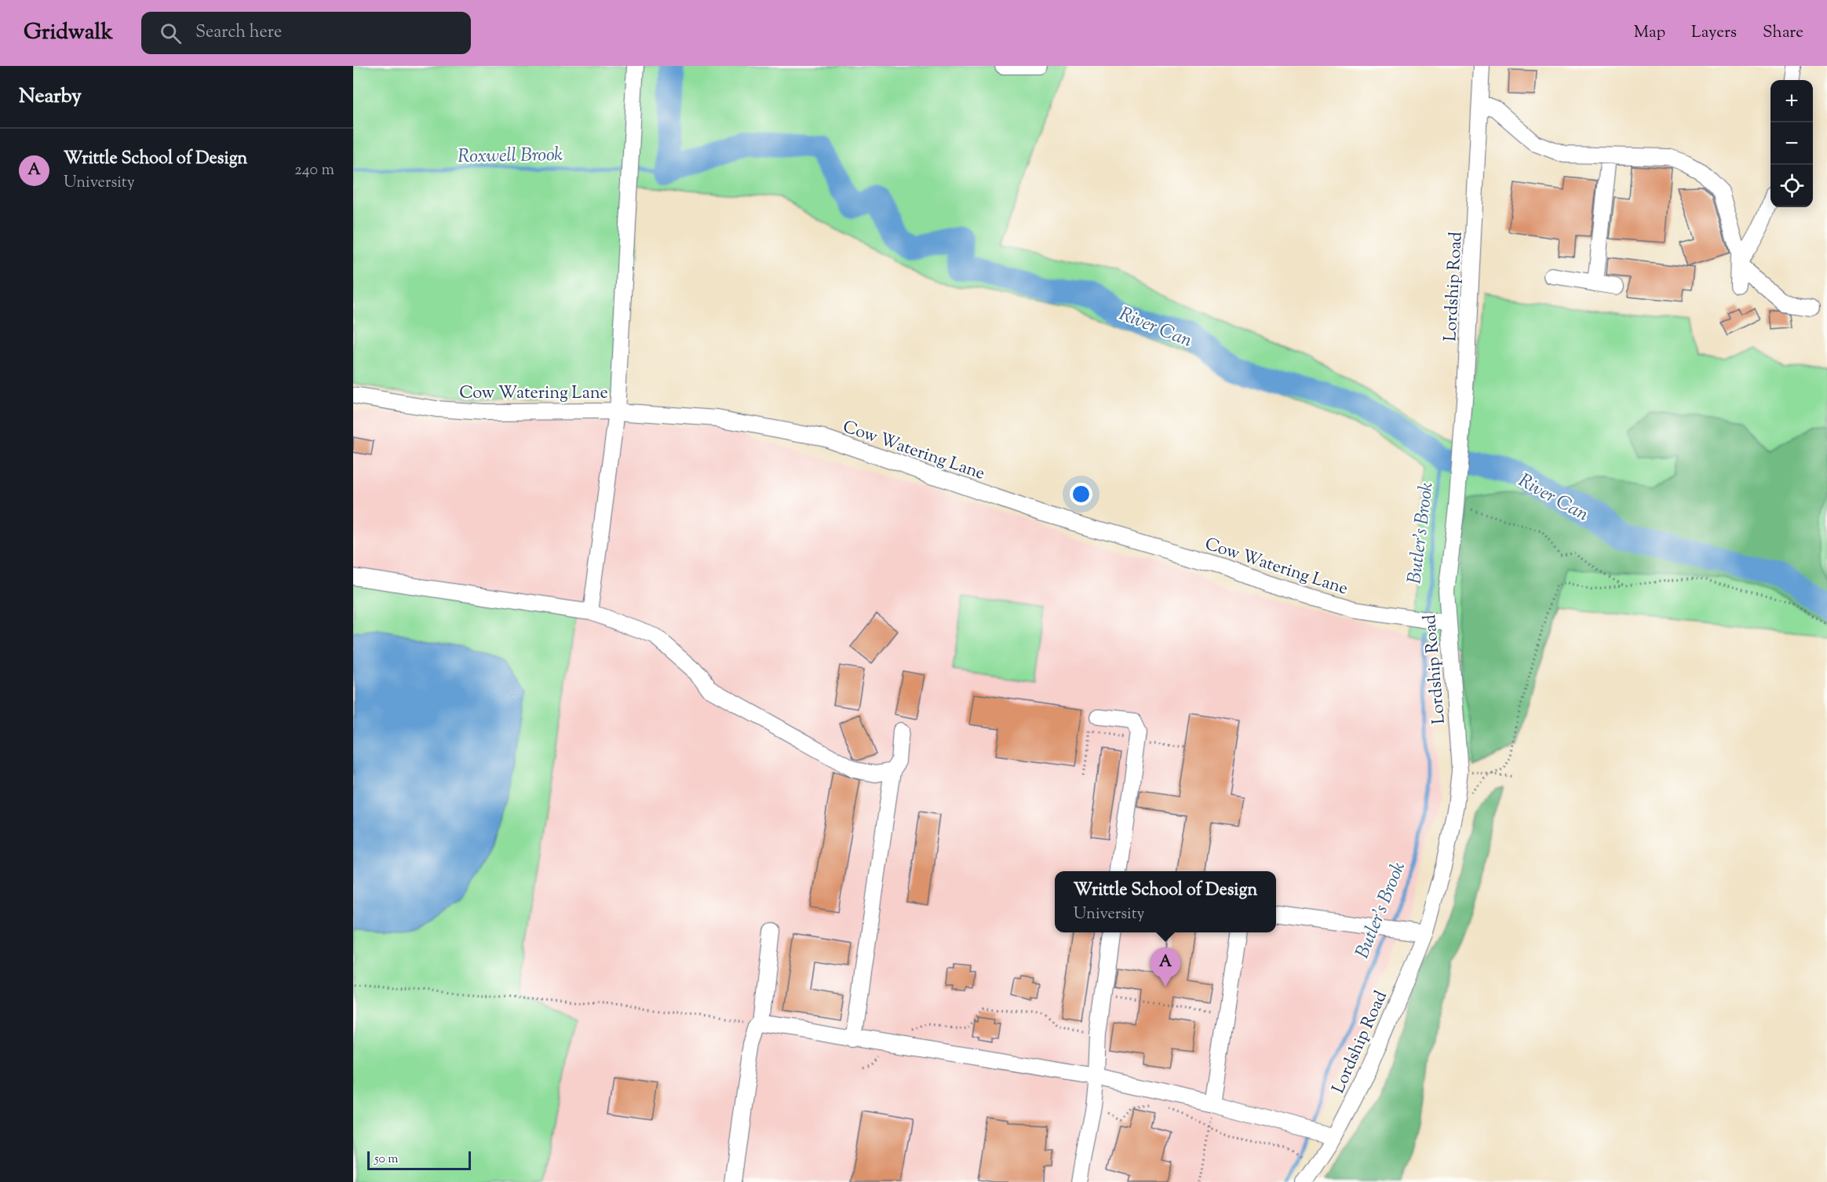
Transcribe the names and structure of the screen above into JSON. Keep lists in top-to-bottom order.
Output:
{
  "streets": {
    "street": ["Lordship Road", "Cow Watering Lane"]
  },
  "crossings": [
    ["Lordship Road", "Cow Watering Lane"]
  ],
  "water": ["Roxwell Brook", "River Can", "Butler's Brook"],
  "scale_bar": "50 m",
  "page": {
    "header": "Gridwalk",
    "search": "Search here",
    "nav": ["Map", "Layers", "Share"],
    "heading": "Nearby",
    "map_buttons": ["+", "−"],
    "list": [
      {
        "mark": "A",
        "name": "Writtle School of Design",
        "note": "University",
        "value": "240 m"
      }
    ],
    "popup": ["Writtle School of Design", "University"],
    "pins": "A",
    "scale": "50 m"
  }
}
